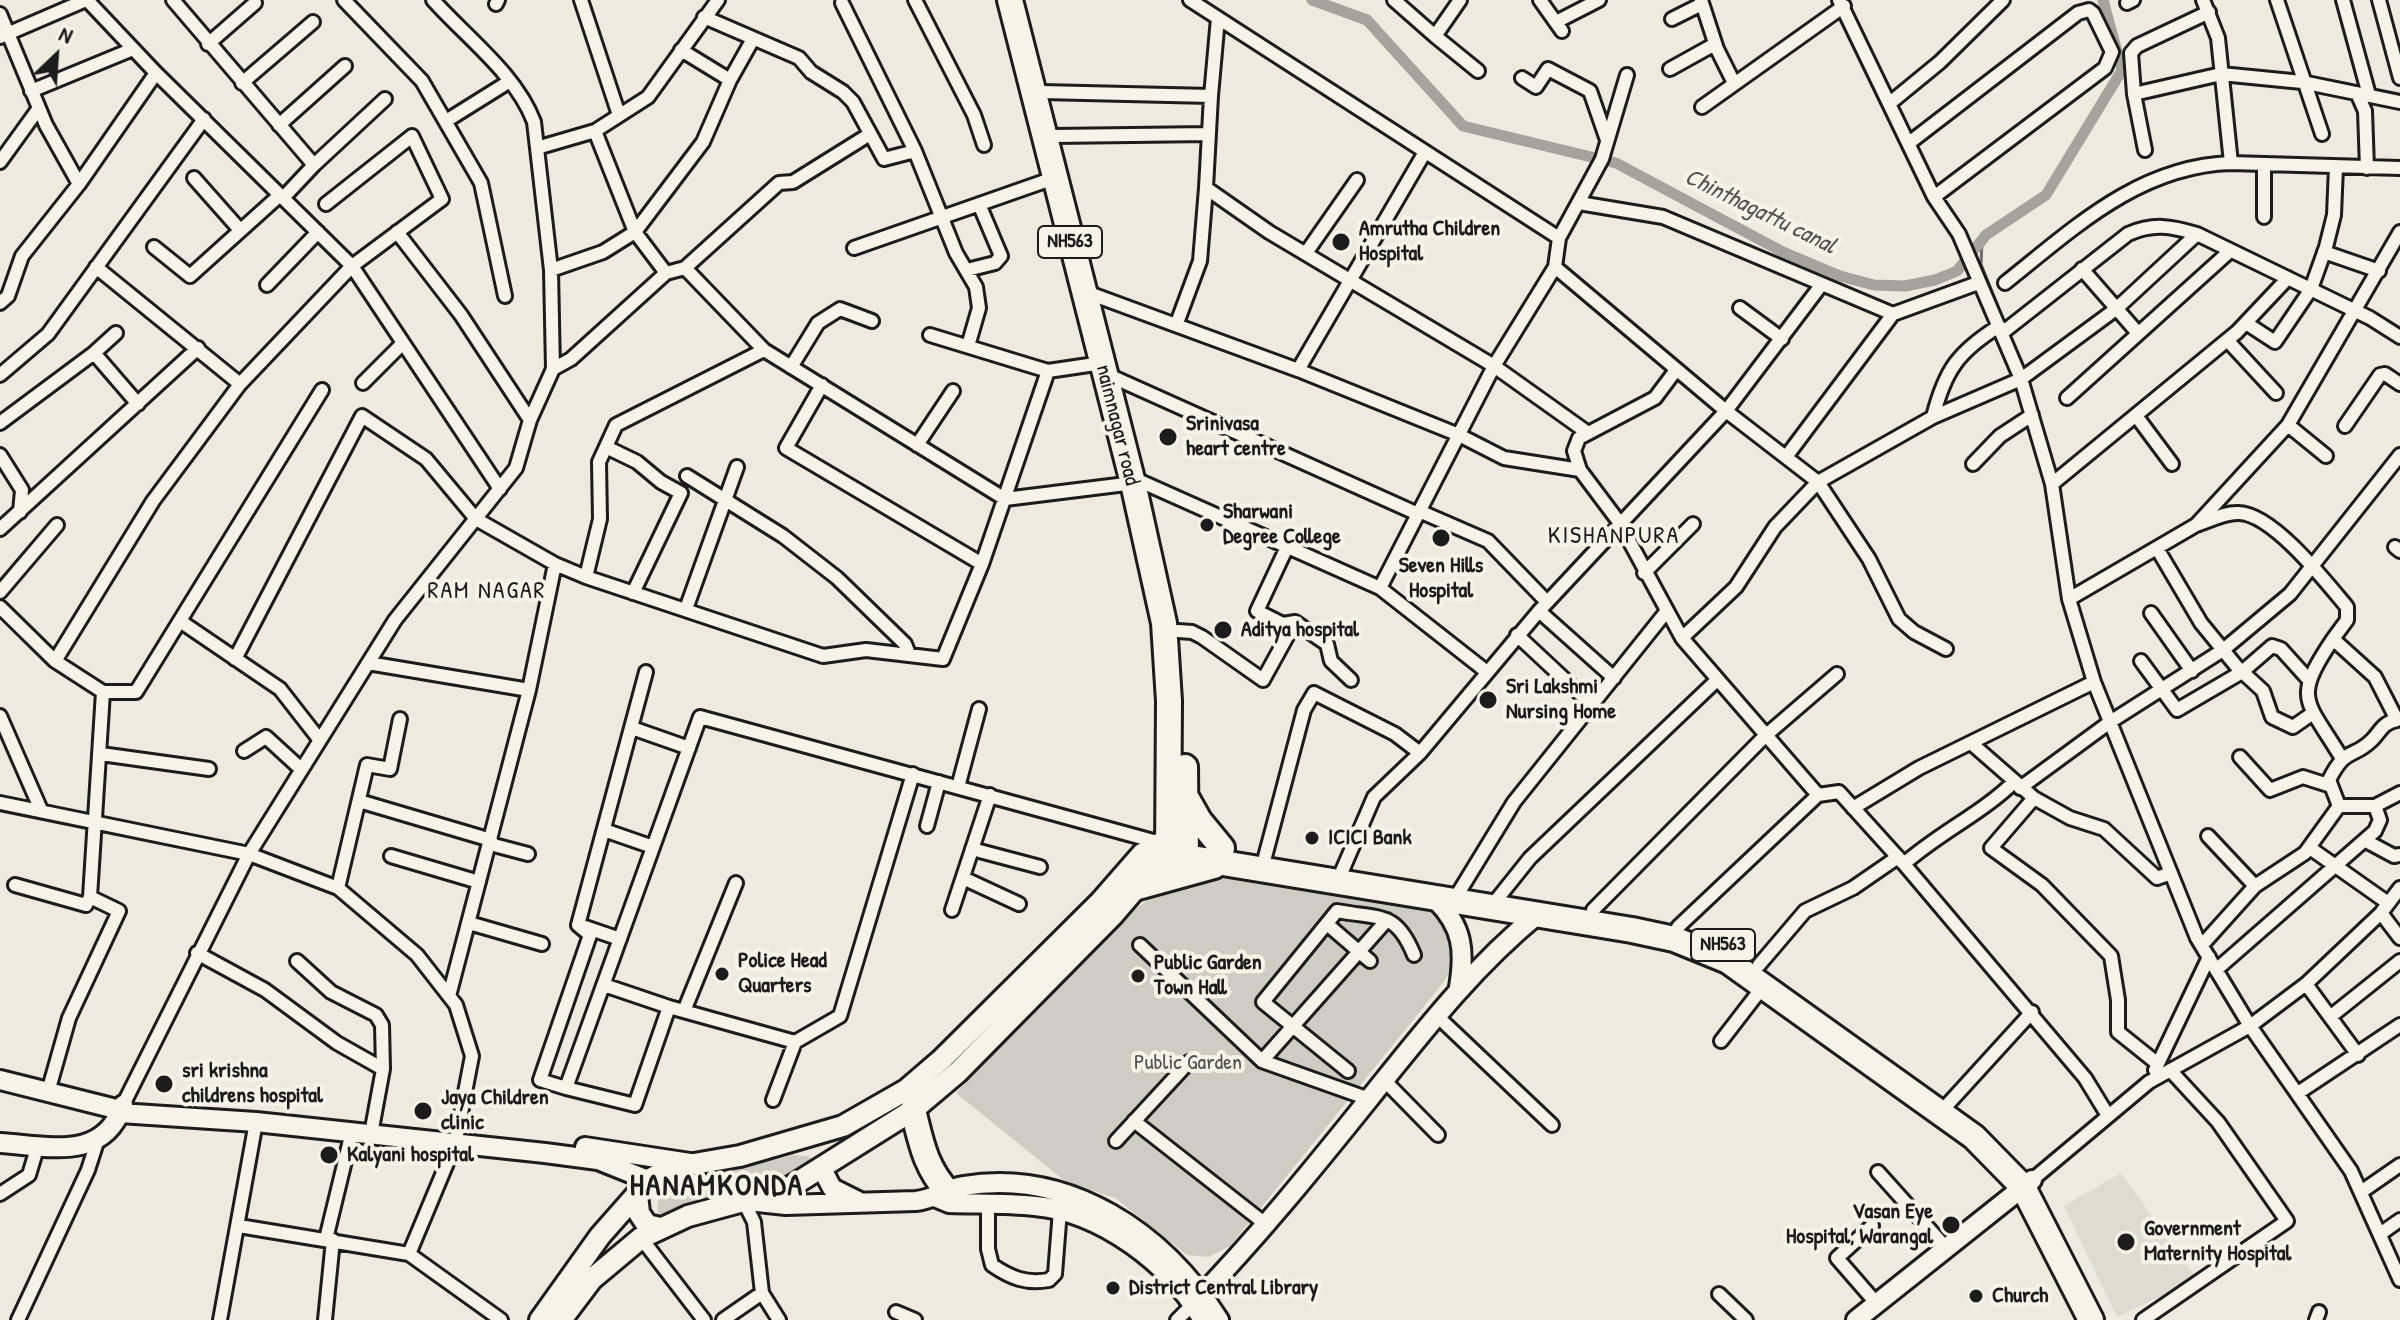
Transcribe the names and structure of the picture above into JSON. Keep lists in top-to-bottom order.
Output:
{
  "streets": {
    "highway": ["NH563", "naimnagar road"]
  },
  "crossings": [
    ["NH563", "naimnagar road"]
  ],
  "districts": ["KISHANPURA", "RAM NAGAR", "HANAMKONDA"],
  "water": ["Chinthagattu canal"],
  "parks": ["Public Garden"],
  "places": [
    "Amrutha Children Hospital",
    "Srinivasa heart centre",
    "Sharwani Degree College",
    "Seven Hills Hospital",
    "Aditya hospital",
    "Sri Lakshmi Nursing Home",
    "ICICI Bank",
    "Police Head Quarters",
    "Public Garden Town Hall",
    "sri krishna childrens hospital",
    "Jaya Children clinic",
    "Kalyani hospital",
    "Vasan Eye Hospital, Warangal",
    "Government Maternity Hospital",
    "District Central Library",
    "Church"
  ],
  "north": "top right"
}
